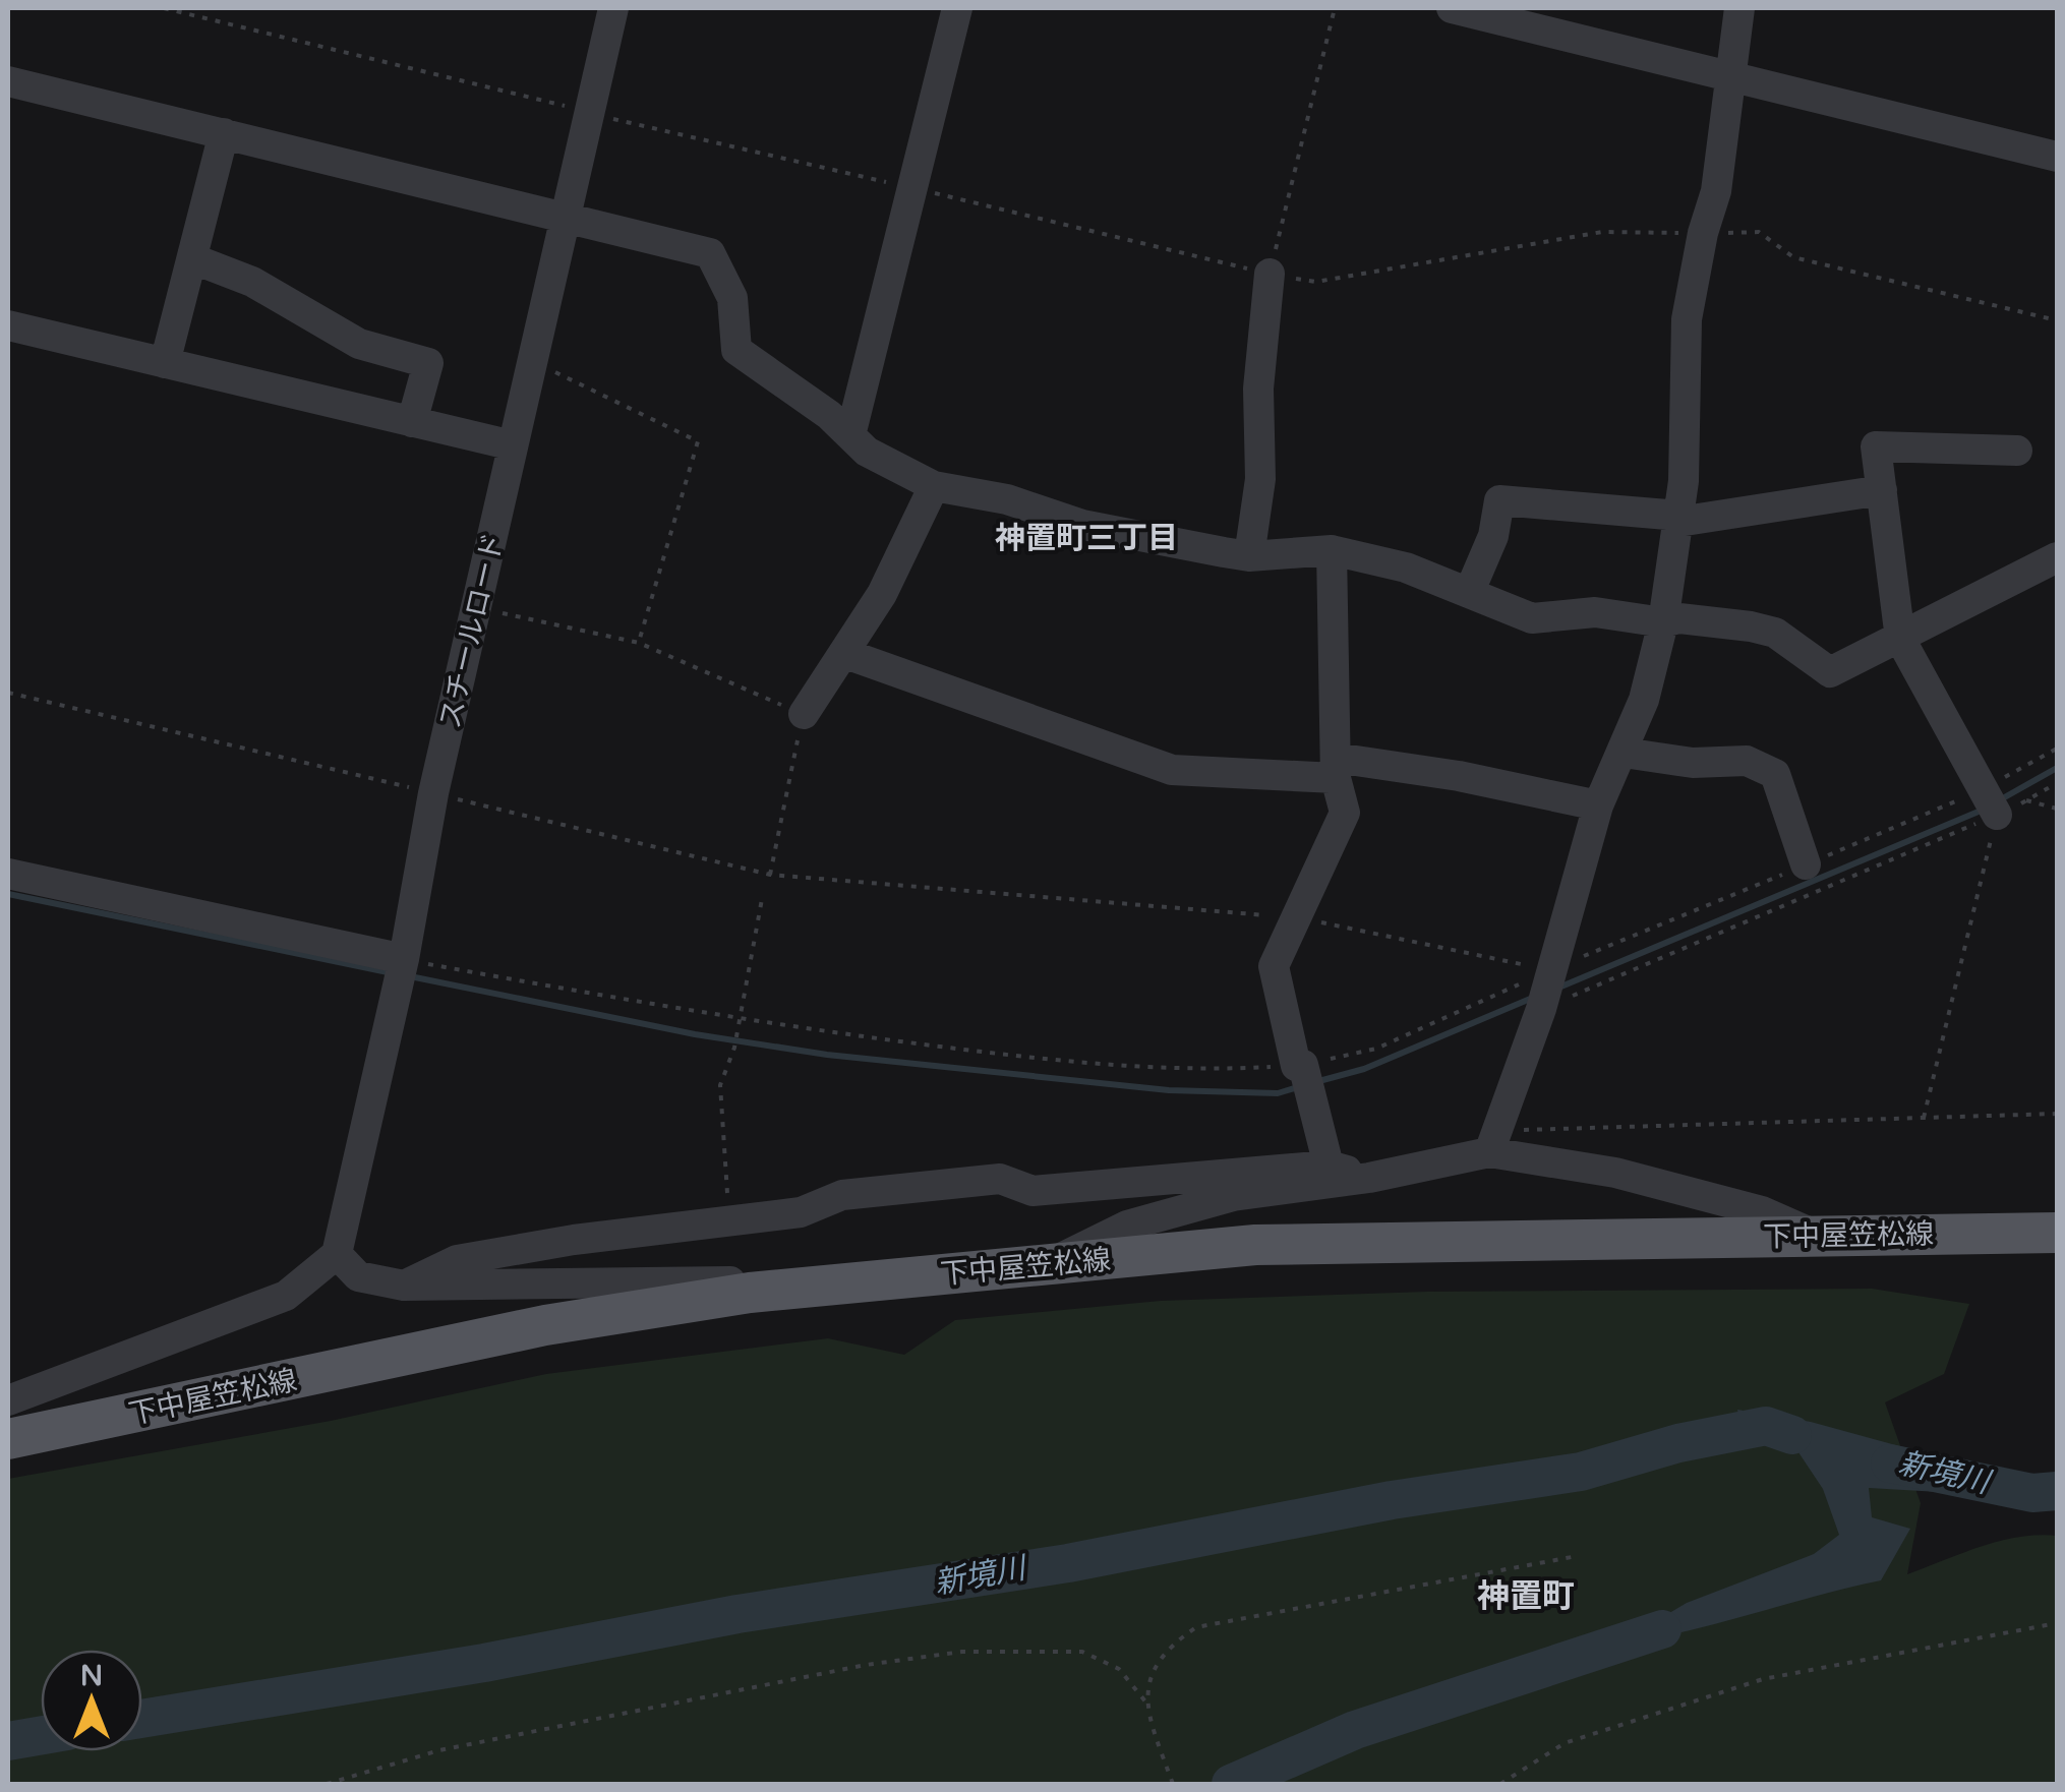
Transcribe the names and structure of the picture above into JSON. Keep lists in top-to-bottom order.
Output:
{
  "streets": {
    "main road": ["下中屋笠松線"],
    "street": ["スチールロード"]
  },
  "districts": ["神置町三丁目", "神置町"],
  "water": ["新境川"],
  "north": "top"
}
